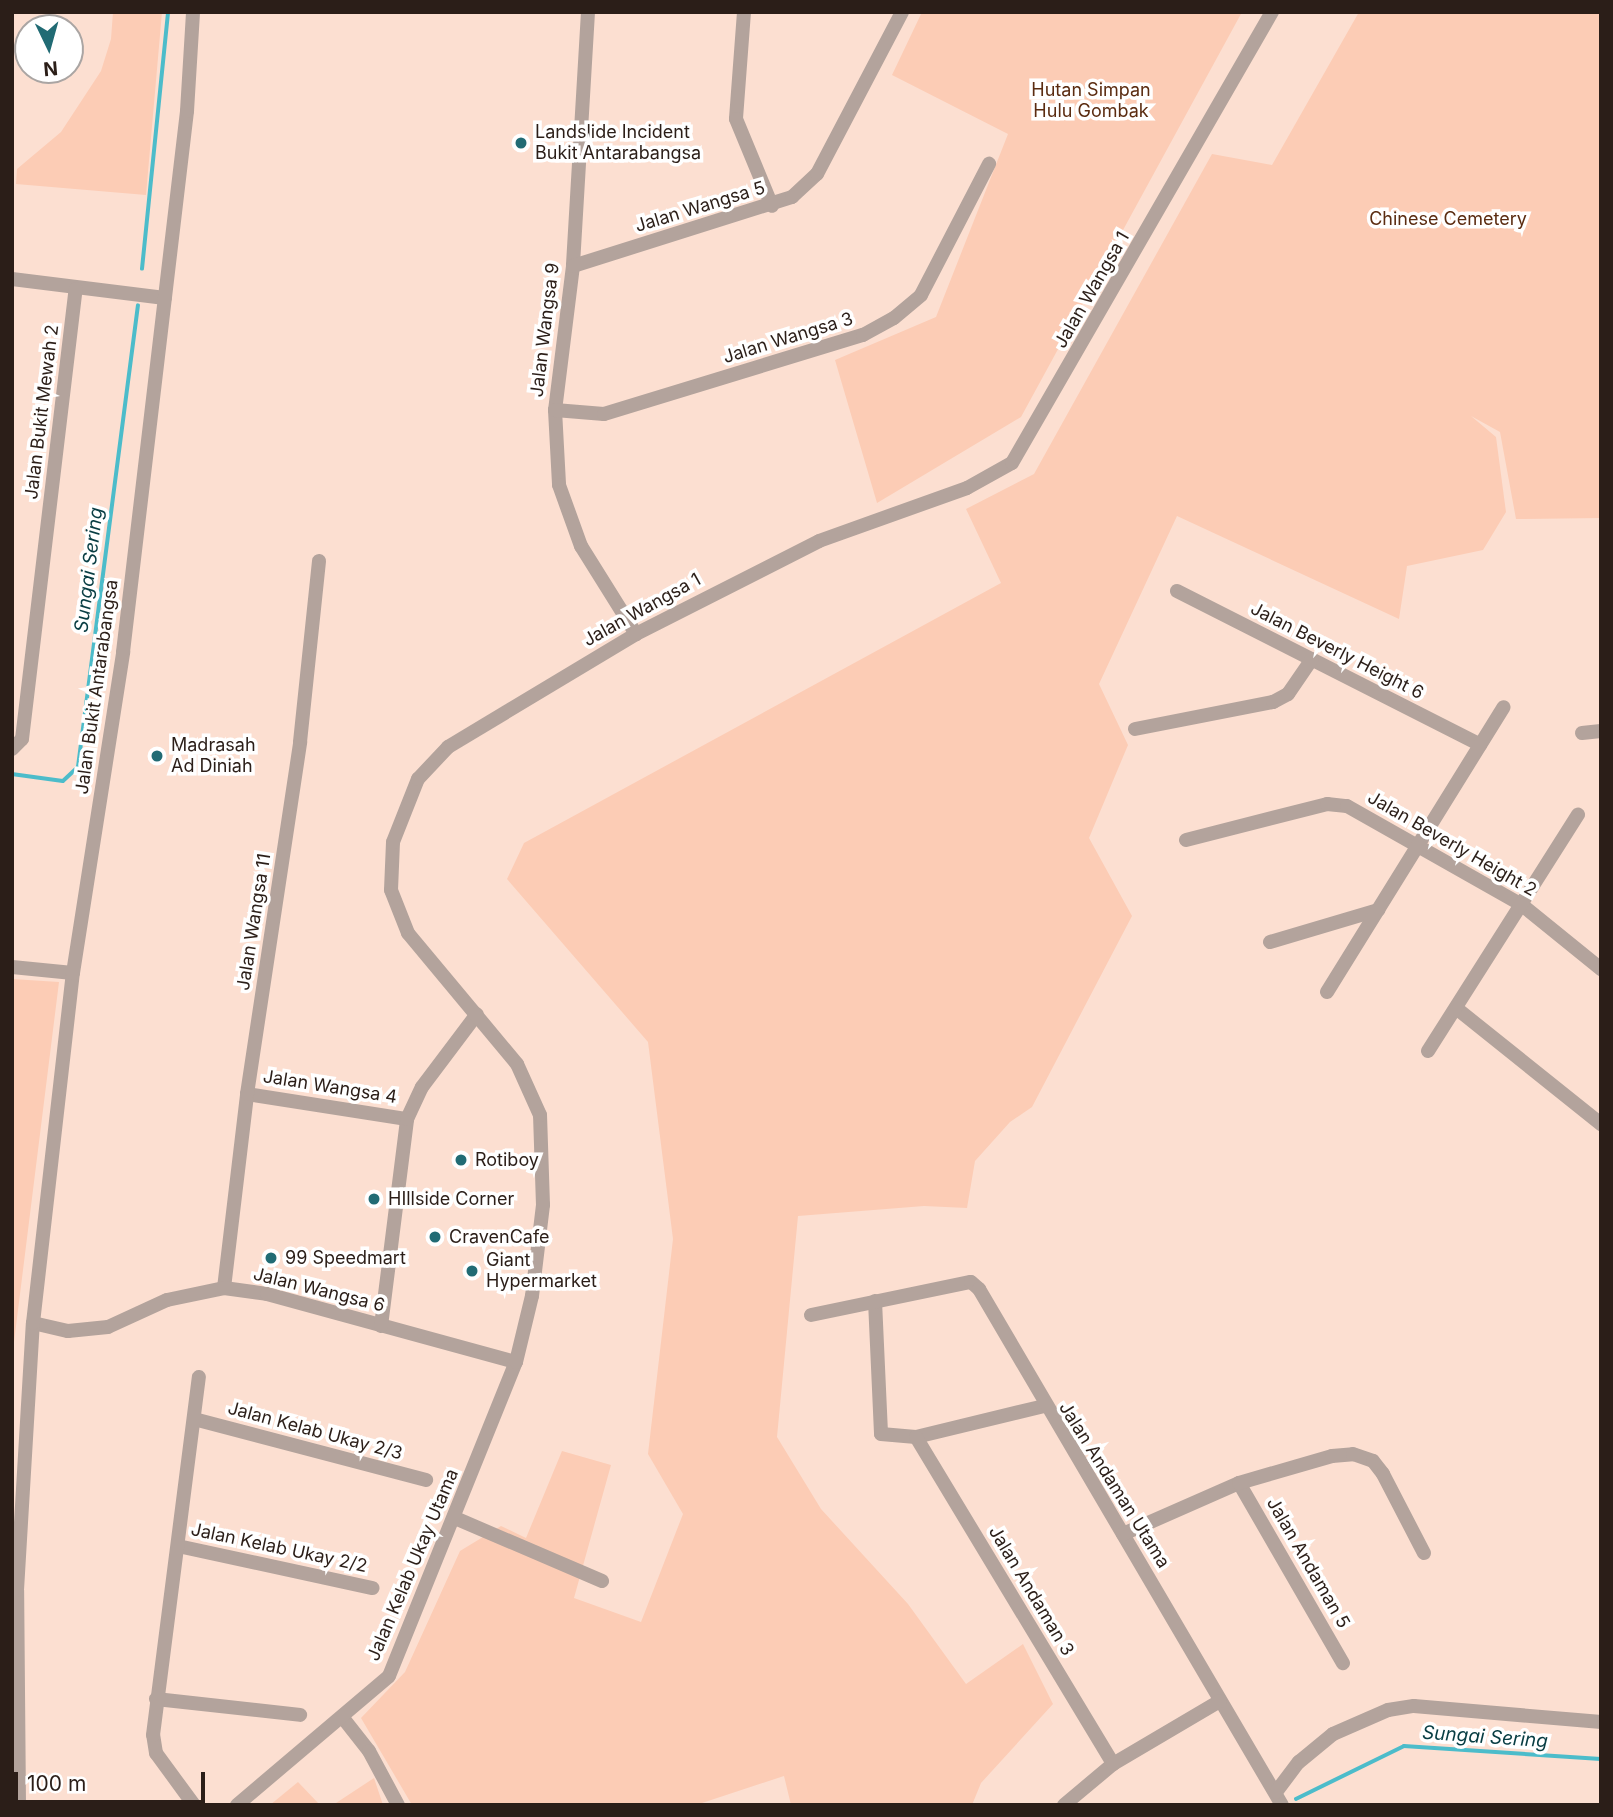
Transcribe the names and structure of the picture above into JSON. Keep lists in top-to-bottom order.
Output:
{
  "streets": {
    "street": [
      "Jalan Wangsa 5",
      "Jalan Wangsa 1",
      "Jalan Wangsa 9",
      "Jalan Wangsa 3",
      "Jalan Bukit Mewah 2",
      "Jalan Beverly Height 6",
      "Jalan Bukit Antarabangsa",
      "Jalan Beverly Height 2",
      "Jalan Wangsa 11",
      "Jalan Wangsa 4",
      "Jalan Wangsa 6",
      "Jalan Kelab Ukay 2/3",
      "Jalan Andaman Utama",
      "Jalan Kelab Ukay 2/2",
      "Jalan Andaman 5",
      "Jalan Kelab Ukay Utama",
      "Jalan Andaman 3"
    ]
  },
  "crossings": [
    ["Jalan Wangsa 5", "Jalan Wangsa 9"],
    ["Jalan Wangsa 1", "Jalan Wangsa 9"],
    ["Jalan Wangsa 1", "Jalan Wangsa 6"],
    ["Jalan Wangsa 1", "Jalan Kelab Ukay Utama"],
    ["Jalan Wangsa 9", "Jalan Wangsa 3"],
    ["Jalan Bukit Antarabangsa", "Jalan Wangsa 6"],
    ["Jalan Wangsa 11", "Jalan Wangsa 4"],
    ["Jalan Wangsa 11", "Jalan Wangsa 6"],
    ["Jalan Wangsa 6", "Jalan Kelab Ukay Utama"],
    ["Jalan Andaman Utama", "Jalan Andaman 3"]
  ],
  "water": ["Sungai Sering"],
  "parks": ["Hutan Simpan Hulu Gombak", "Chinese Cemetery"],
  "places": [
    "Landslide Incident Bukit Antarabangsa",
    "Madrasah Ad Diniah",
    "Rotiboy",
    "HIllside Corner",
    "CravenCafe",
    "99 Speedmart",
    "Giant Hypermarket"
  ],
  "scale_bar": "100 m",
  "north": "bottom"
}
